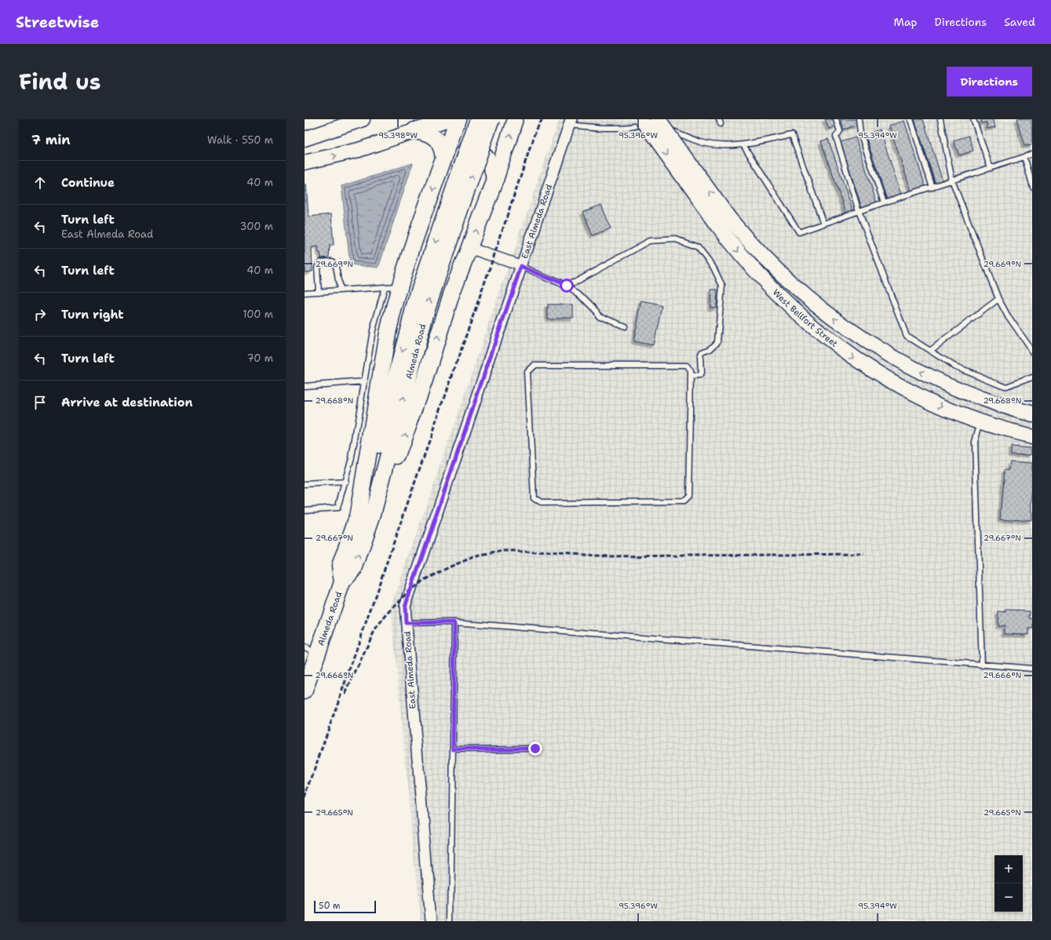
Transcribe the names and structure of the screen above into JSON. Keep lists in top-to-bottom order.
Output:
{
  "streets": {
    "main road": ["West Bellfort Street", "Almeda Road"],
    "street": ["East Almeda Road"]
  },
  "scale_bar": "50 m",
  "page": {
    "header": "Streetwise",
    "nav": ["Map", "Directions", "Saved"],
    "title": "Find us",
    "buttons": "Directions",
    "heading": ["7 min", "Walk · 550 m"],
    "list": [
      ["Continue", "40 m"],
      ["Turn left", "East Almeda Road", "300 m"],
      ["Turn left", "40 m"],
      ["Turn right", "100 m"],
      ["Turn left", "70 m"],
      "Arrive at destination"
    ],
    "map_buttons": ["+", "−"],
    "scale": "50 m"
  },
  "coordinates": [
    "95.398°W",
    "95.396°W",
    "95.394°W",
    "29.669°N",
    "29.668°N",
    "29.667°N",
    "29.666°N",
    "29.665°N"
  ]
}
